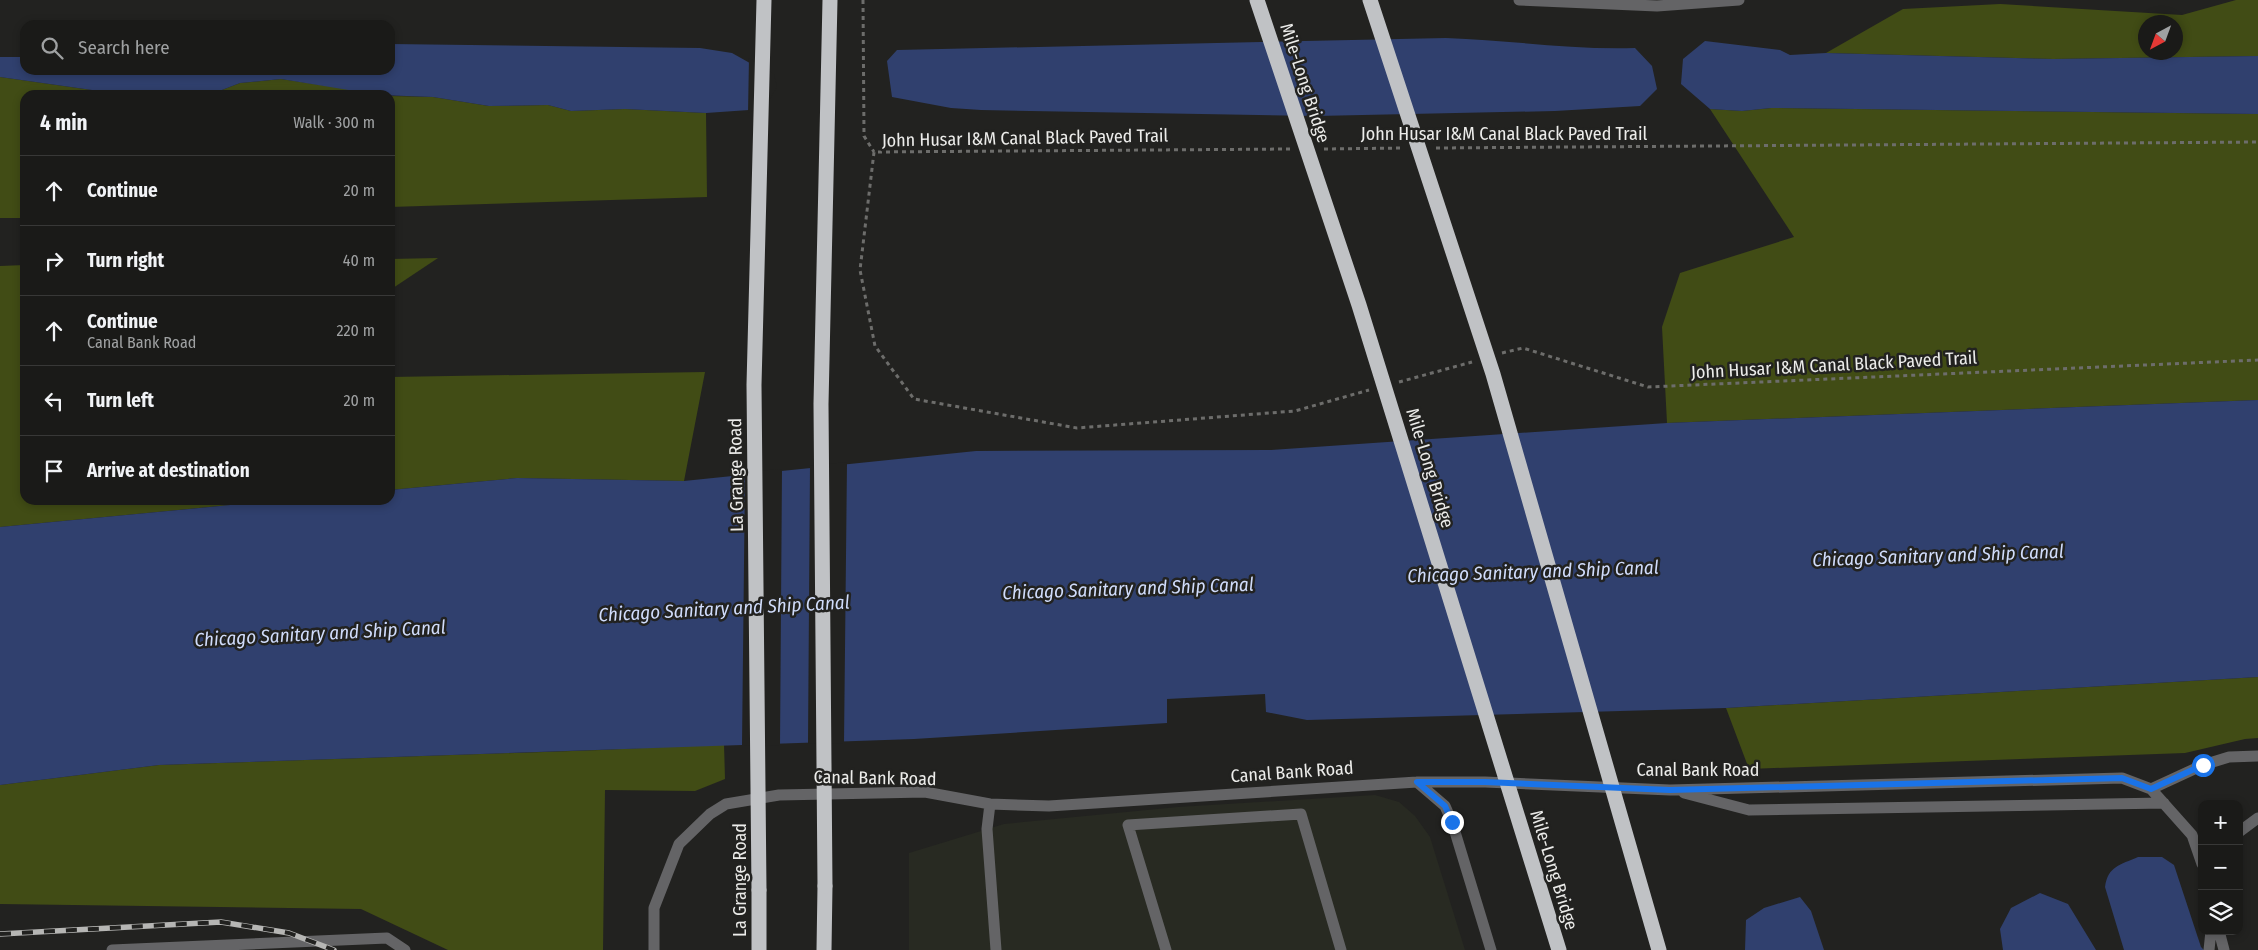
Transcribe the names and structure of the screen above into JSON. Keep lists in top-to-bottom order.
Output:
{
  "streets": {
    "highway": ["Mile-Long Bridge", "La Grange Road"],
    "lane": ["Canal Bank Road"],
    "path": ["John Husar I&M Canal Black Paved Trail"]
  },
  "water": ["Chicago Sanitary and Ship Canal"],
  "north": "bottom left",
  "page": {
    "search": "Search here",
    "heading": ["4 min", "Walk · 300 m"],
    "list": [
      ["Continue", "20 m"],
      ["Turn right", "40 m"],
      ["Continue", "Canal Bank Road", "220 m"],
      ["Turn left", "20 m"],
      "Arrive at destination"
    ],
    "map_buttons": ["+", "−"]
  }
}
